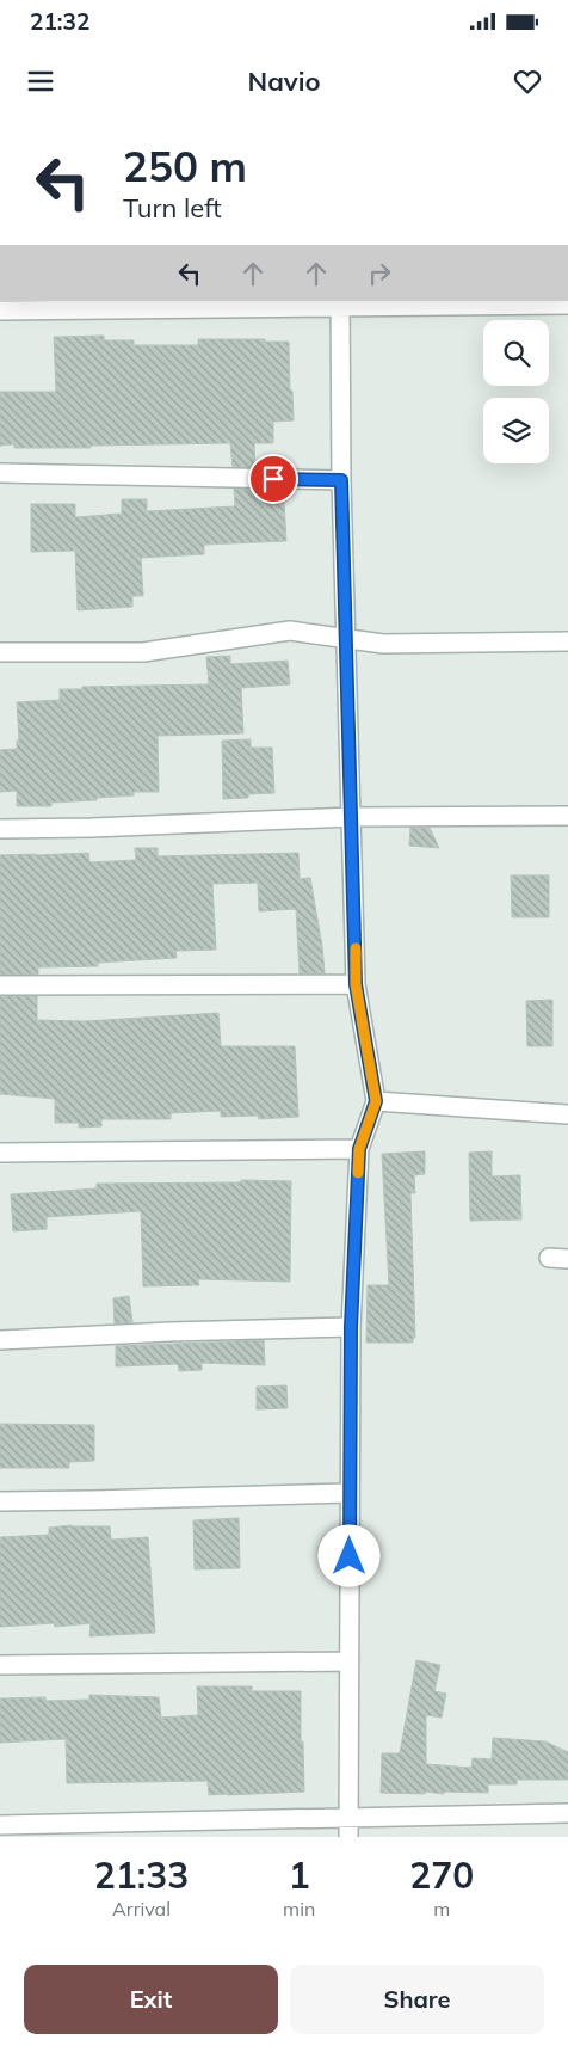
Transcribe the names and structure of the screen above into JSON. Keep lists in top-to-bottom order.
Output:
{
  "page": {
    "status": "21:32",
    "header": "Navio",
    "turn": ["250 m", "Turn left"],
    "eta": [
      "21:33",
      "Arrival",
      "1",
      "min",
      "270",
      "m"
    ],
    "buttons": ["Exit", "Share"]
  }
}
